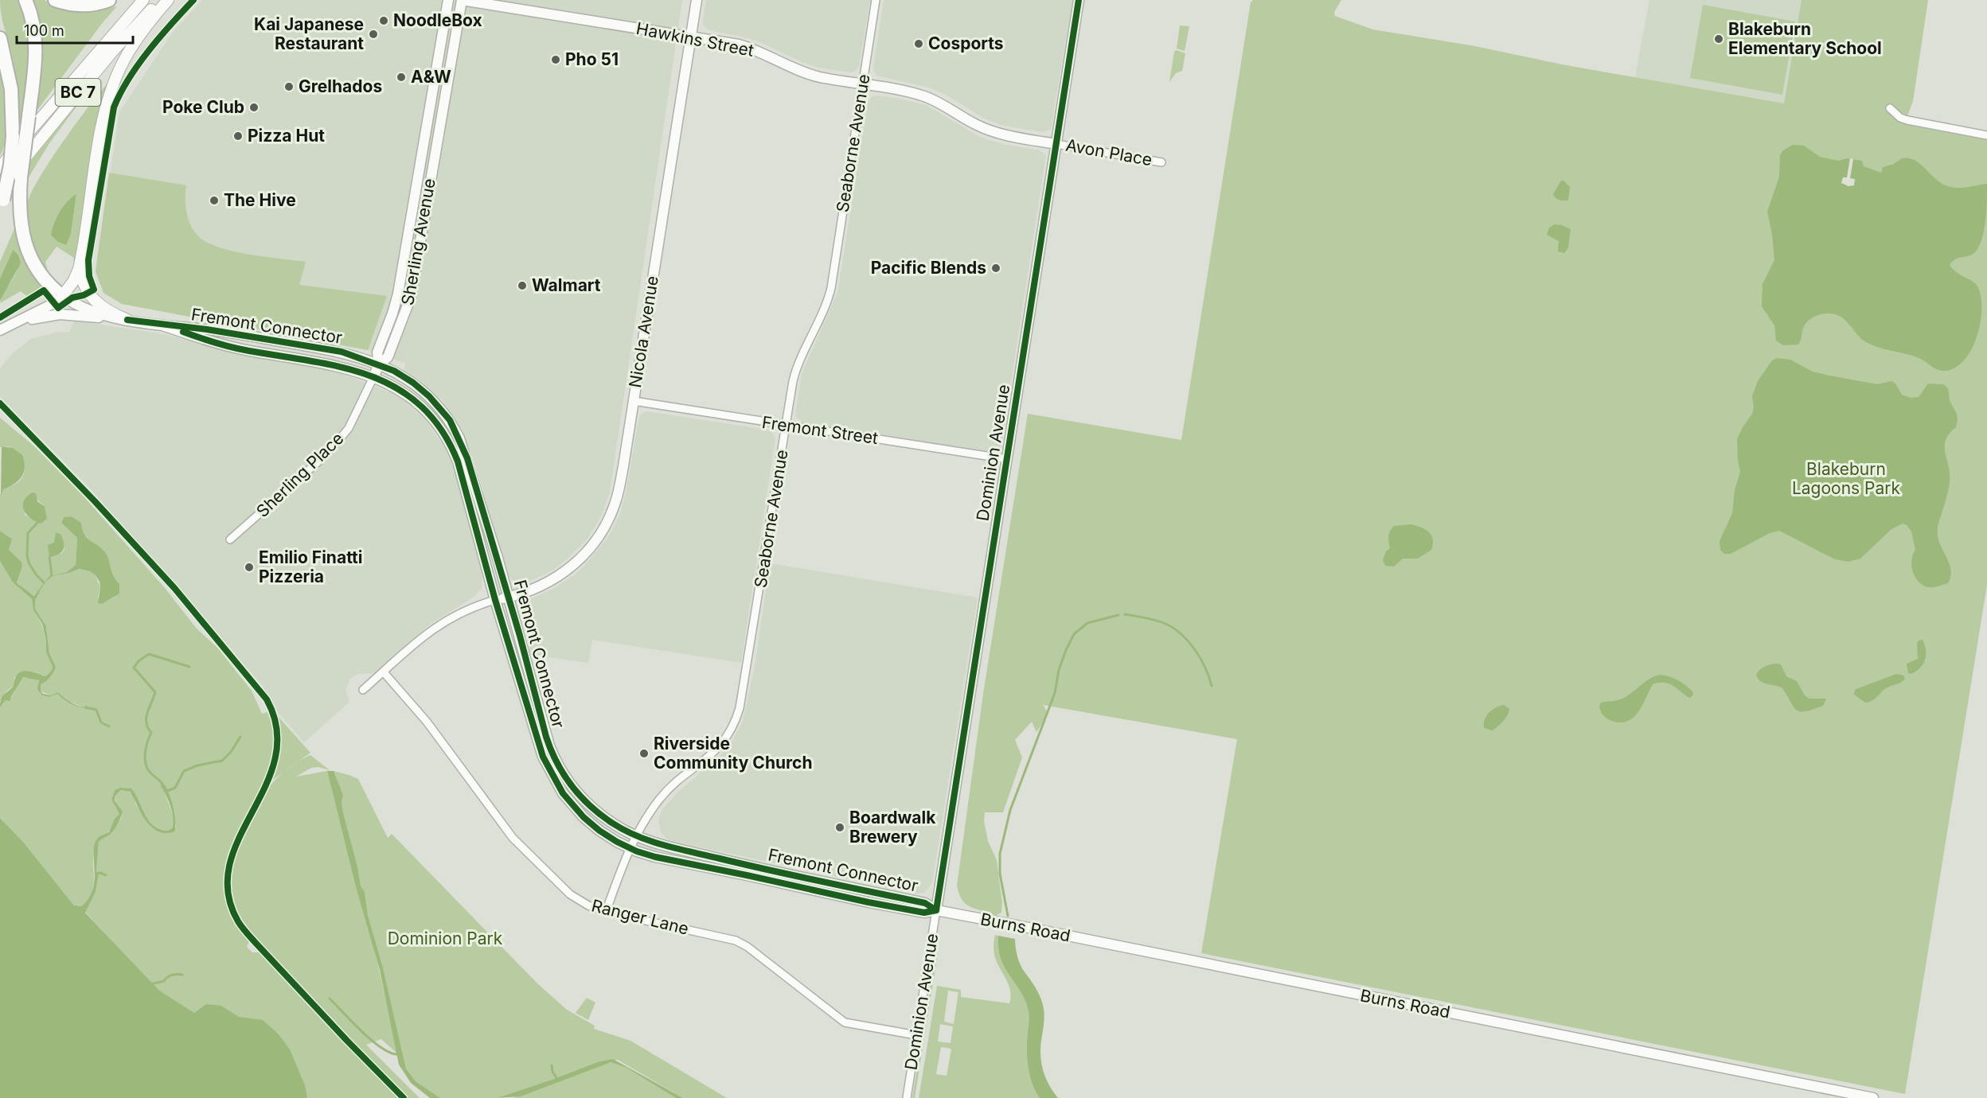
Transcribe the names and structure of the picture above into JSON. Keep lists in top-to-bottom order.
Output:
{
  "streets": {
    "main road": [
      "Hawkins Street",
      "BC 7",
      "Sherling Avenue",
      "Fremont Connector",
      "Nicola Avenue",
      "Dominion Avenue",
      "Burns Road"
    ],
    "street": [
      "Seaborne Avenue",
      "Avon Place",
      "Fremont Street",
      "Sherling Place",
      "Ranger Lane"
    ]
  },
  "crossings": [
    ["Hawkins Street", "Seaborne Avenue"],
    ["Hawkins Street", "Avon Place"],
    ["Hawkins Street", "Sherling Avenue"],
    ["Hawkins Street", "Nicola Avenue"],
    ["Hawkins Street", "Dominion Avenue"],
    ["Seaborne Avenue", "Fremont Connector"],
    ["Seaborne Avenue", "Fremont Street"],
    ["Seaborne Avenue", "Ranger Lane"],
    ["Avon Place", "Dominion Avenue"],
    ["Sherling Avenue", "Fremont Connector"],
    ["Fremont Connector", "Nicola Avenue"],
    ["Fremont Connector", "Dominion Avenue"],
    ["Fremont Connector", "Sherling Place"],
    ["Fremont Connector", "Burns Road"],
    ["Nicola Avenue", "Fremont Street"],
    ["Fremont Street", "Dominion Avenue"],
    ["Dominion Avenue", "Ranger Lane"],
    ["Dominion Avenue", "Burns Road"]
  ],
  "parks": ["Blakeburn Lagoons Park", "Dominion Park"],
  "places": [
    "NoodleBox",
    "Kai Japanese Restaurant",
    "Blakeburn Elementary School",
    "Cosports",
    "Pho 51",
    "A&W",
    "Grelhados",
    "Poke Club",
    "Pizza Hut",
    "The Hive",
    "Pacific Blends",
    "Walmart",
    "Emilio Finatti Pizzeria",
    "Riverside Community Church",
    "Boardwalk Brewery"
  ],
  "scale_bar": "100 m"
}
